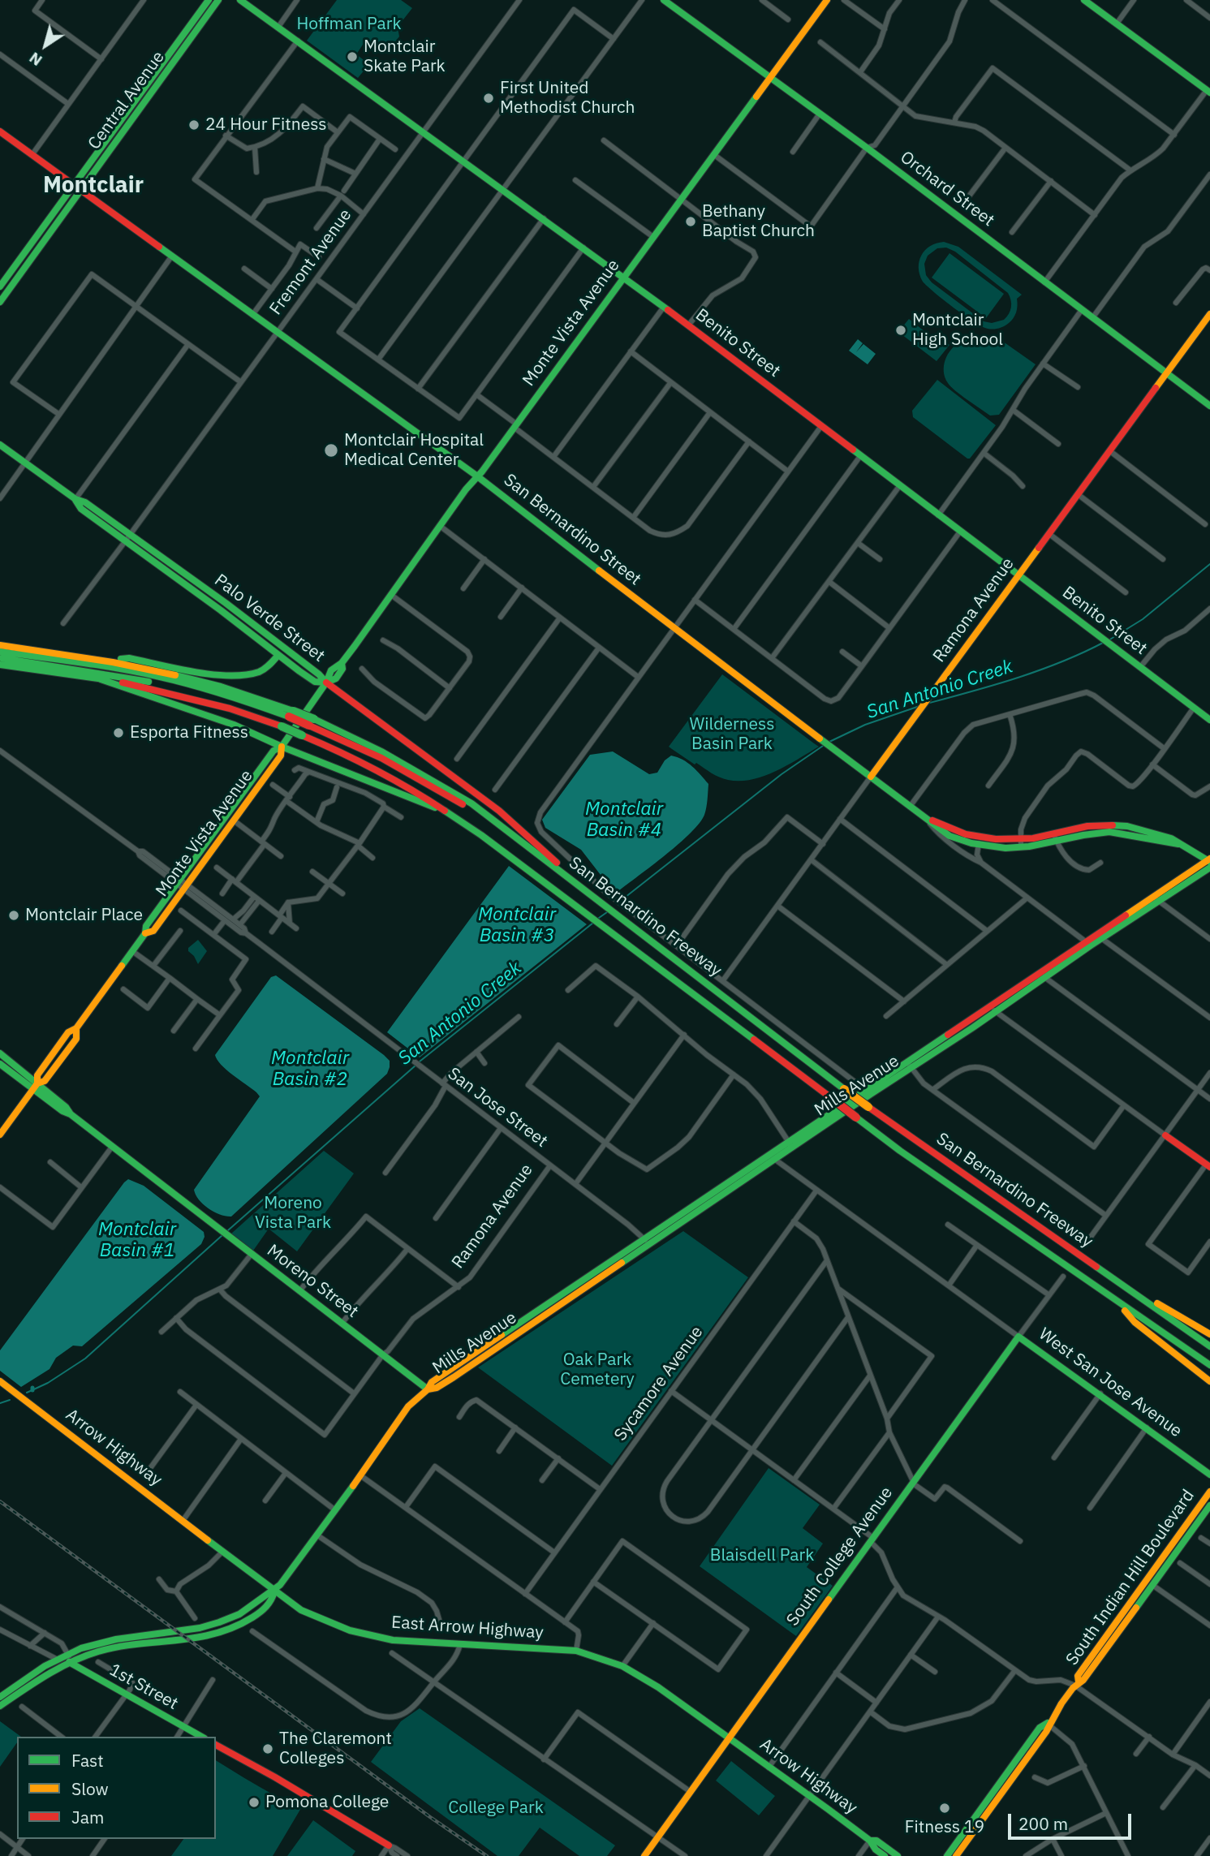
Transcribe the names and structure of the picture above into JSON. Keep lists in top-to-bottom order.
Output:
{
  "streets": {
    "main road": [
      "Central Avenue",
      "Orchard Street",
      "Monte Vista Avenue",
      "Benito Street",
      "San Bernardino Street",
      "Ramona Avenue",
      "Palo Verde Street",
      "San Bernardino Freeway",
      "Mills Avenue",
      "Moreno Street",
      "West San Jose Avenue",
      "Arrow Highway",
      "South College Avenue",
      "South Indian Hill Boulevard",
      "East Arrow Highway",
      "1st Street"
    ],
    "street": ["Fremont Avenue", "San Jose Street", "Sycamore Avenue"]
  },
  "crossings": [
    ["Central Avenue", "San Bernardino Street"],
    ["Orchard Street", "Monte Vista Avenue"],
    ["Orchard Street", "Ramona Avenue"],
    ["Fremont Avenue", "Benito Street"],
    ["Fremont Avenue", "San Bernardino Street"],
    ["Fremont Avenue", "Palo Verde Street"],
    ["Monte Vista Avenue", "Benito Street"],
    ["Monte Vista Avenue", "San Bernardino Street"],
    ["Monte Vista Avenue", "Palo Verde Street"],
    ["Monte Vista Avenue", "San Jose Street"],
    ["Monte Vista Avenue", "Moreno Street"],
    ["Benito Street", "Ramona Avenue"],
    ["San Bernardino Street", "Ramona Avenue"],
    ["San Bernardino Street", "Mills Avenue"],
    ["Ramona Avenue", "San Jose Street"],
    ["Ramona Avenue", "Moreno Street"],
    ["Mills Avenue", "San Jose Street"],
    ["Mills Avenue", "Moreno Street"],
    ["Mills Avenue", "East Arrow Highway"],
    ["Mills Avenue", "1st Street"],
    ["West San Jose Avenue", "South College Avenue"],
    ["Arrow Highway", "South College Avenue"],
    ["Arrow Highway", "East Arrow Highway"],
    ["South College Avenue", "East Arrow Highway"]
  ],
  "districts": ["Montclair"],
  "water": [
    "San Antonio Creek",
    "Montclair Basin #4",
    "Montclair Basin #3",
    "Montclair Basin #2",
    "Montclair Basin #1"
  ],
  "parks": [
    "Hoffman Park",
    "Wilderness Basin Park",
    "Moreno Vista Park",
    "Oak Park Cemetery",
    "Blaisdell Park",
    "College Park"
  ],
  "places": [
    "Montclair Skate Park",
    "First United Methodist Church",
    "24 Hour Fitness",
    "Bethany Baptist Church",
    "Montclair High School",
    "Montclair Hospital Medical Center",
    "Esporta Fitness",
    "Montclair Place",
    "The Claremont Colleges",
    "Pomona College",
    "Fitness 19"
  ],
  "legend": ["Fast", "Slow", "Jam"],
  "scale_bar": "200 m",
  "north": "bottom left"
}
